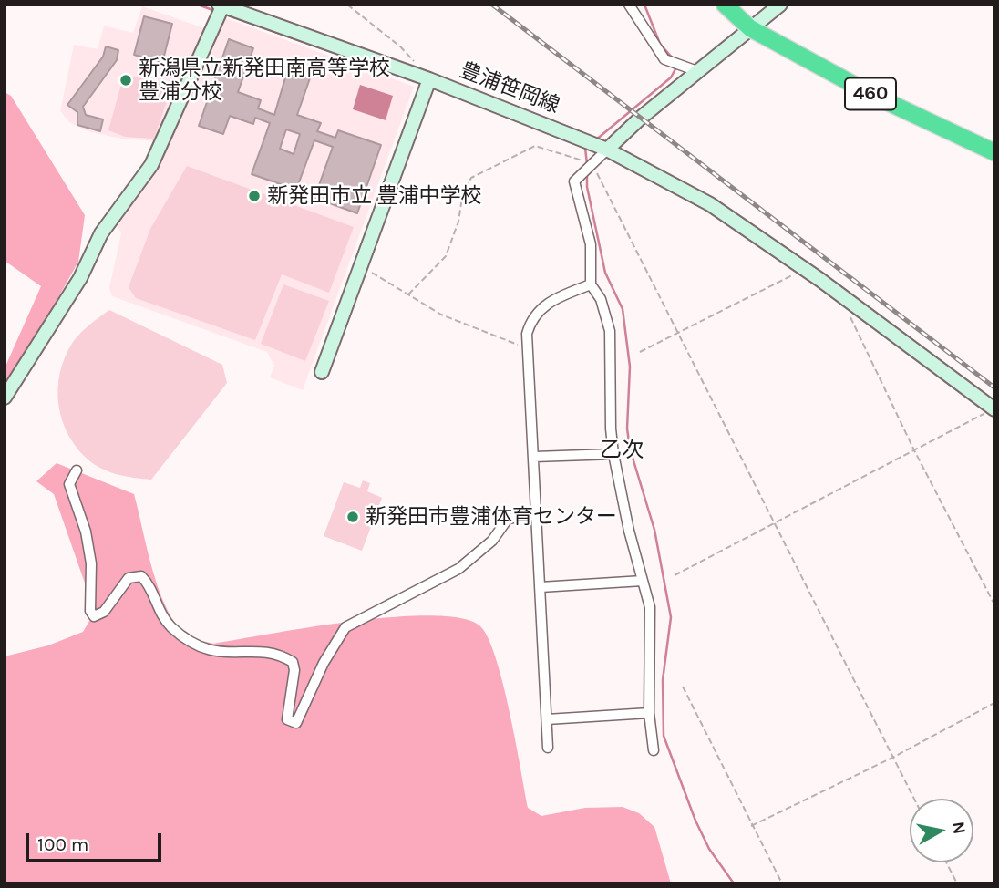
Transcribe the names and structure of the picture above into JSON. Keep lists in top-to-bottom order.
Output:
{
  "streets": {
    "highway": ["460"],
    "street": ["豊浦笹岡線"]
  },
  "districts": ["乙次"],
  "places": ["新潟県立新発田南高等学校 豊浦分校", "新発田市立 豊浦中学校", "新発田市豊浦体育センター"],
  "scale_bar": "100 m",
  "north": "right"
}
